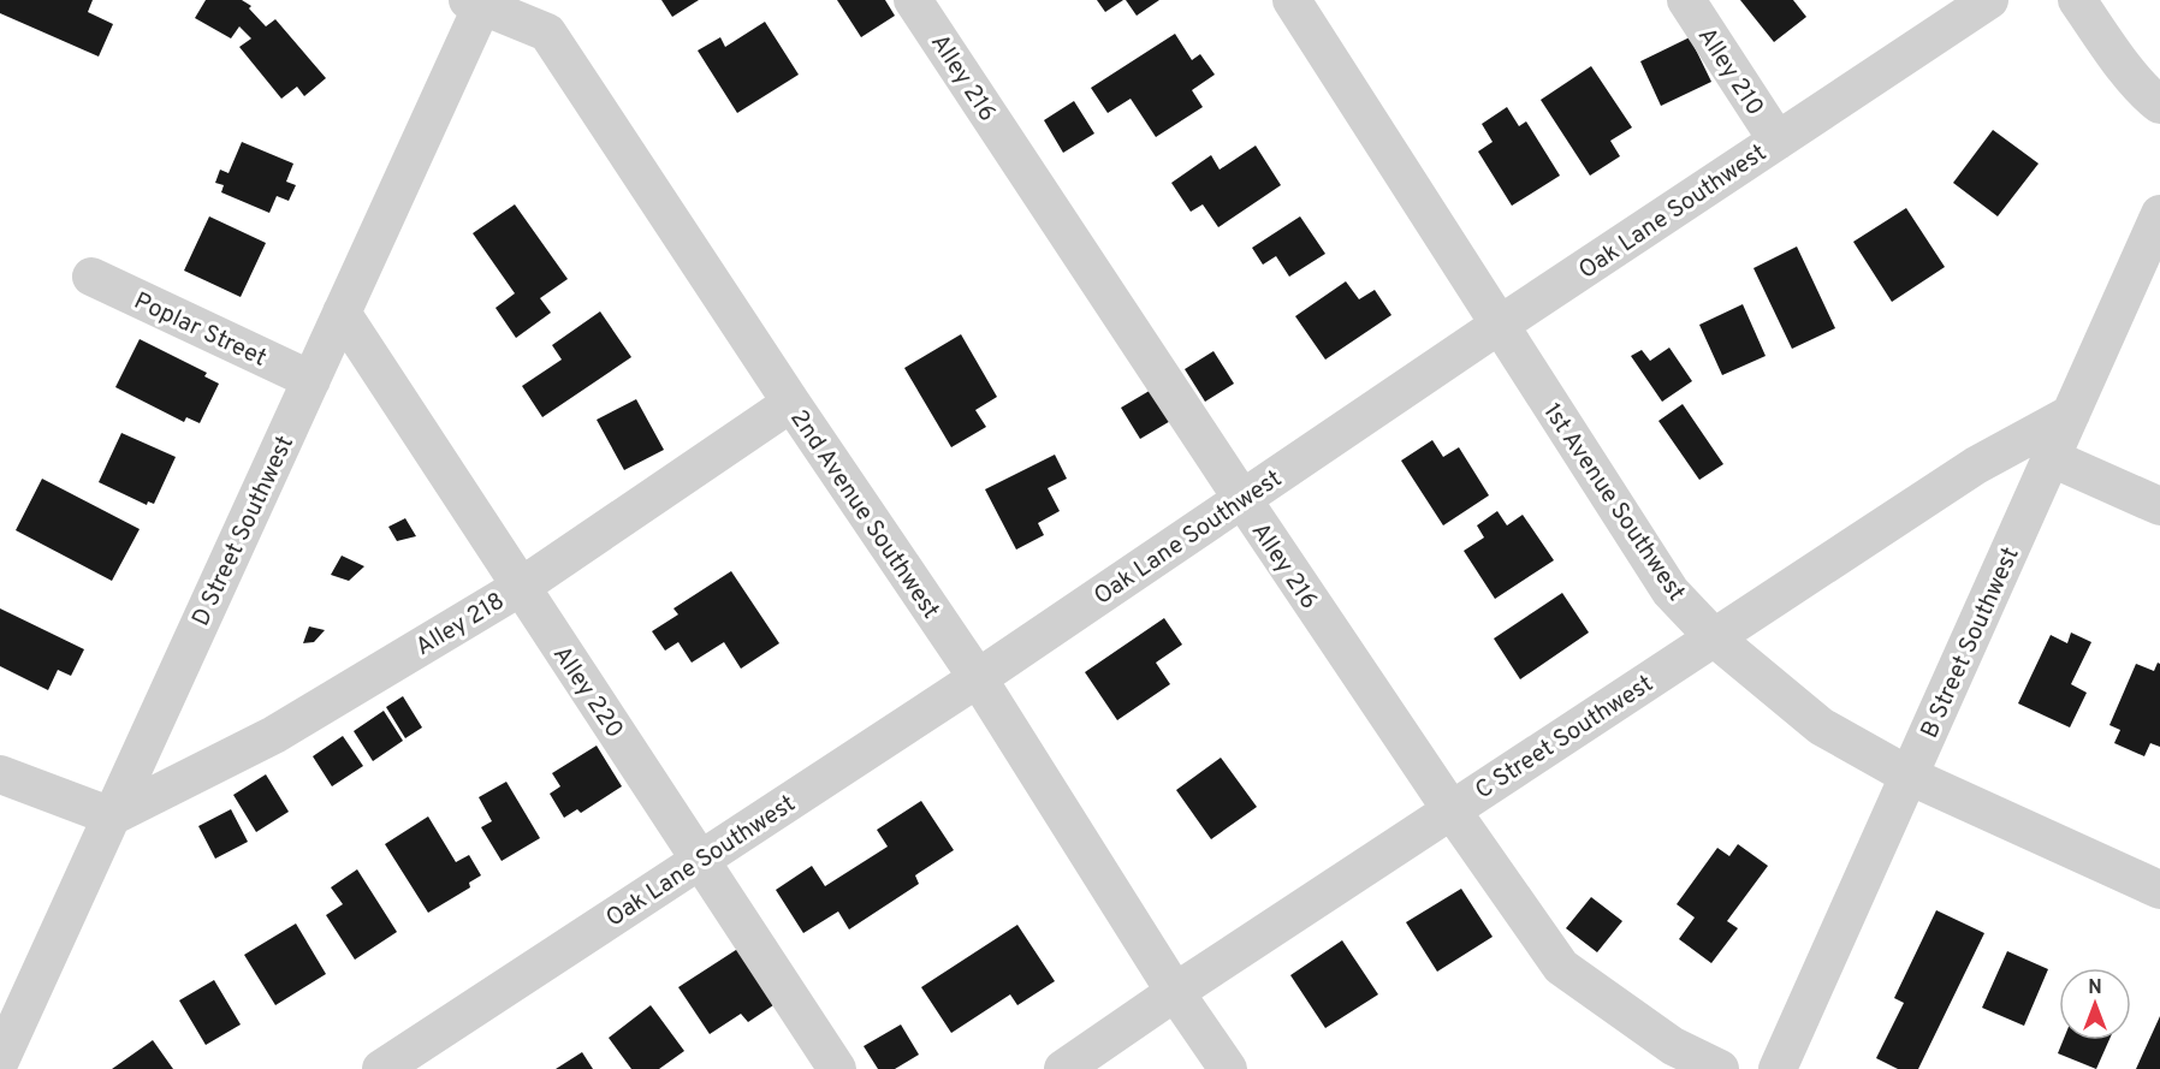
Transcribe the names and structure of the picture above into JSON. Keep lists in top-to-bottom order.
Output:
{
  "streets": {
    "street": [
      "Alley 210",
      "Alley 216",
      "Oak Lane Southwest",
      "Poplar Street",
      "1st Avenue Southwest",
      "2nd Avenue Southwest",
      "D Street Southwest",
      "Alley 218",
      "B Street Southwest",
      "Alley 220",
      "C Street Southwest"
    ]
  },
  "crossings": [
    ["Alley 210", "Oak Lane Southwest"],
    ["Alley 216", "Oak Lane Southwest"],
    ["Alley 216", "C Street Southwest"],
    ["Oak Lane Southwest", "1st Avenue Southwest"],
    ["Oak Lane Southwest", "2nd Avenue Southwest"],
    ["Oak Lane Southwest", "Alley 220"],
    ["Poplar Street", "D Street Southwest"],
    ["1st Avenue Southwest", "B Street Southwest"],
    ["1st Avenue Southwest", "C Street Southwest"],
    ["2nd Avenue Southwest", "D Street Southwest"],
    ["2nd Avenue Southwest", "Alley 218"],
    ["2nd Avenue Southwest", "C Street Southwest"],
    ["D Street Southwest", "Alley 218"],
    ["D Street Southwest", "Alley 220"],
    ["Alley 218", "Alley 220"],
    ["B Street Southwest", "C Street Southwest"]
  ],
  "north": "top"
}
